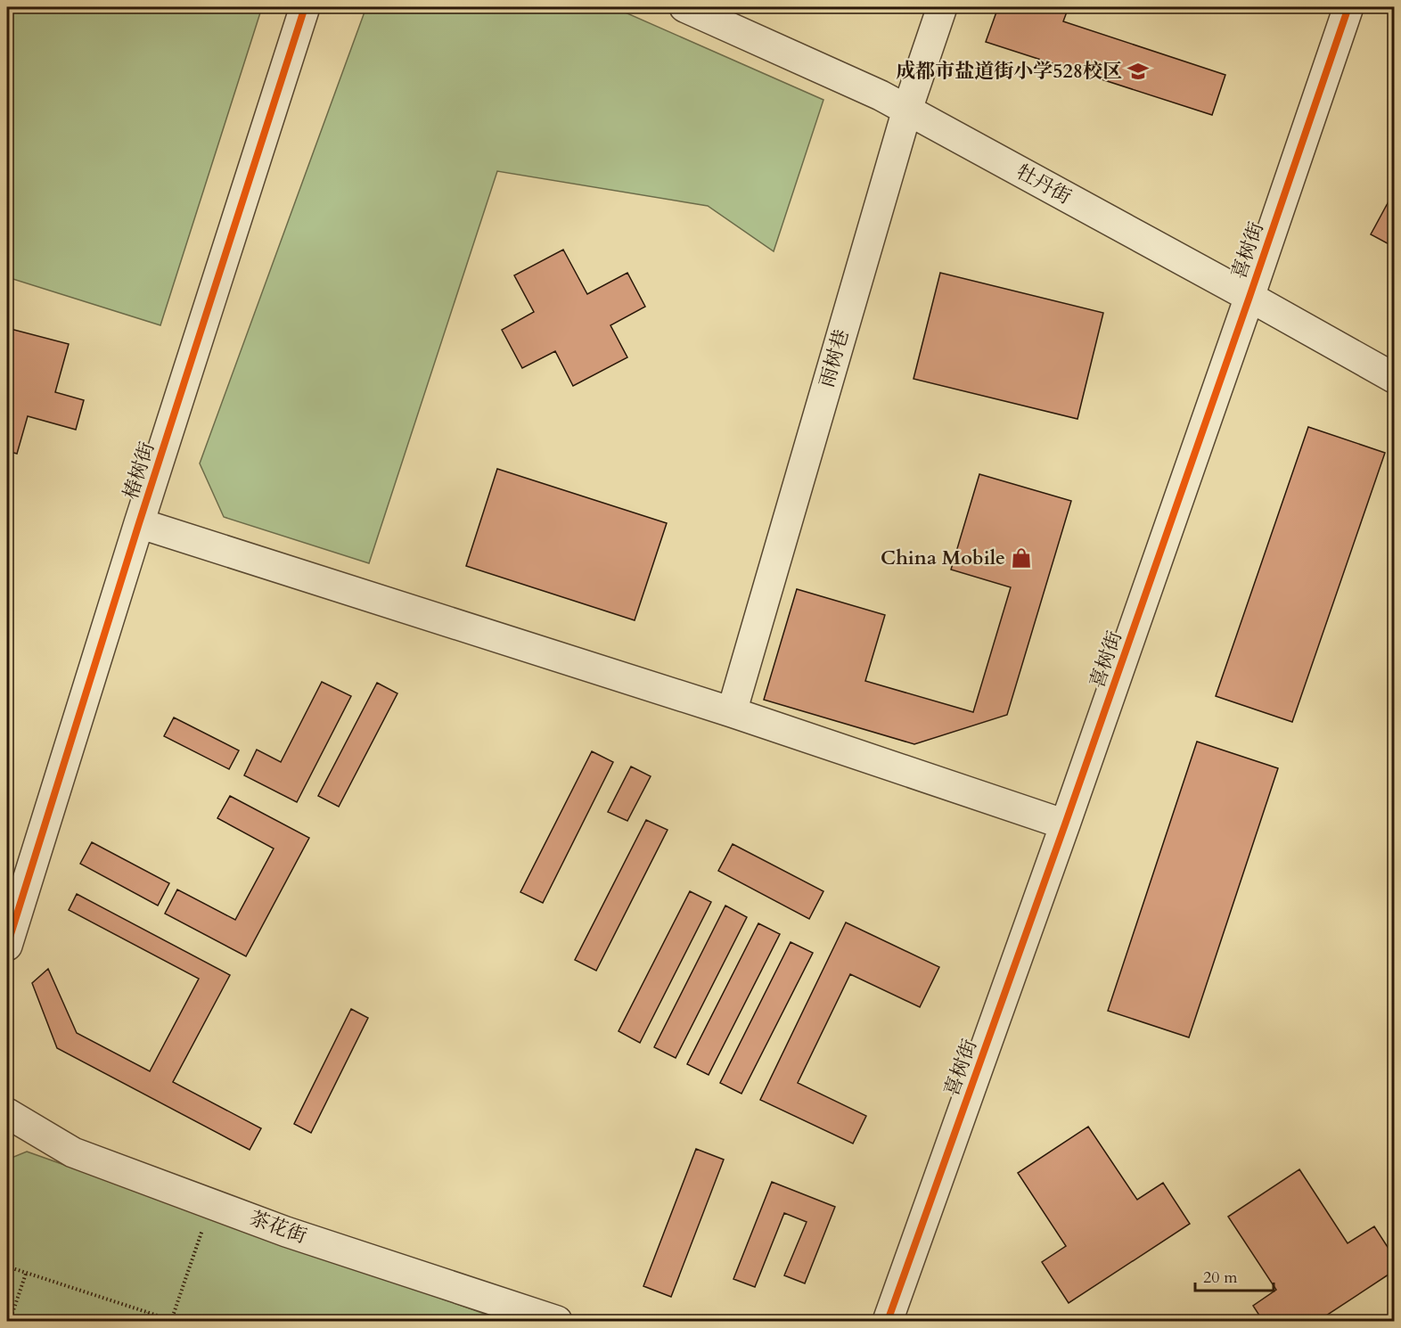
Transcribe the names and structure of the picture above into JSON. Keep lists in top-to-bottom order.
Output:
{
  "streets": {
    "street": [
      "牡丹街",
      "喜树街",
      "雨树巷",
      "椿树街",
      "茶花街"
    ]
  },
  "crossings": [
    ["牡丹街", "喜树街"],
    ["牡丹街", "雨树巷"]
  ],
  "places": {
    "school or university": ["成都市盐道街小学528校区"],
    "shop": ["China Mobile"]
  },
  "scale_bar": "20 m"
}
